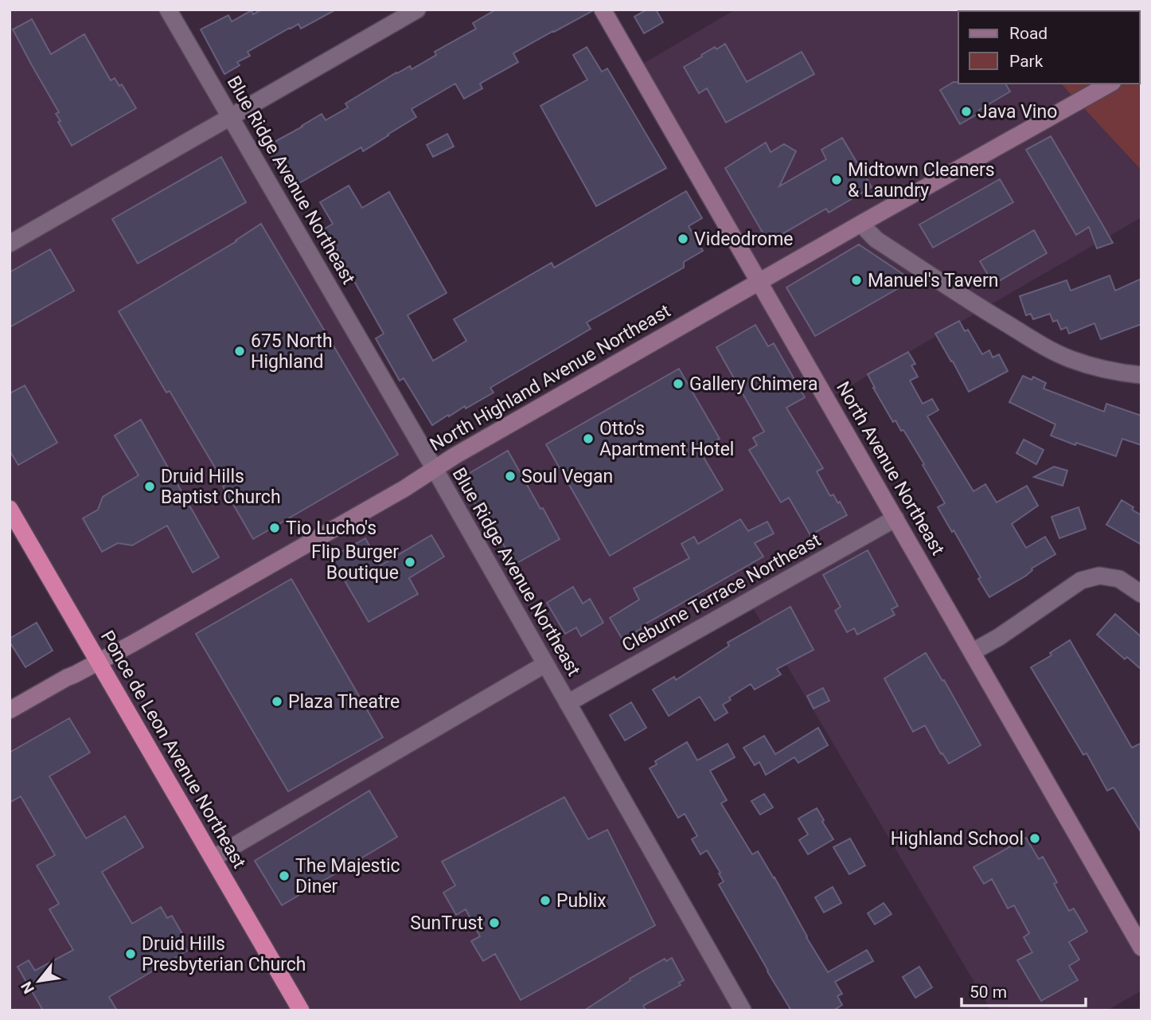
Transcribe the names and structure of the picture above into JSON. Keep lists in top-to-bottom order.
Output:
{
  "streets": {
    "highway": ["Ponce de Leon Avenue Northeast"],
    "main road": ["North Highland Avenue Northeast", "North Avenue Northeast"],
    "street": ["Blue Ridge Avenue Northeast", "Cleburne Terrace Northeast"]
  },
  "crossings": [
    ["Blue Ridge Avenue Northeast", "North Highland Avenue Northeast"],
    ["Blue Ridge Avenue Northeast", "Cleburne Terrace Northeast"],
    ["North Highland Avenue Northeast", "North Avenue Northeast"],
    ["North Highland Avenue Northeast", "Ponce de Leon Avenue Northeast"],
    ["North Avenue Northeast", "Cleburne Terrace Northeast"]
  ],
  "places": [
    "Java Vino",
    "Midtown Cleaners & Laundry",
    "Videodrome",
    "Manuel's Tavern",
    "675 North Highland",
    "Gallery Chimera",
    "Otto's Apartment Hotel",
    "Soul Vegan",
    "Druid Hills Baptist Church",
    "Tio Lucho's",
    "Flip Burger Boutique",
    "Plaza Theatre",
    "Highland School",
    "The Majestic Diner",
    "Publix",
    "SunTrust",
    "Druid Hills Presbyterian Church"
  ],
  "legend": ["Road", "Park"],
  "scale_bar": "50 m",
  "north": "bottom left"
}
